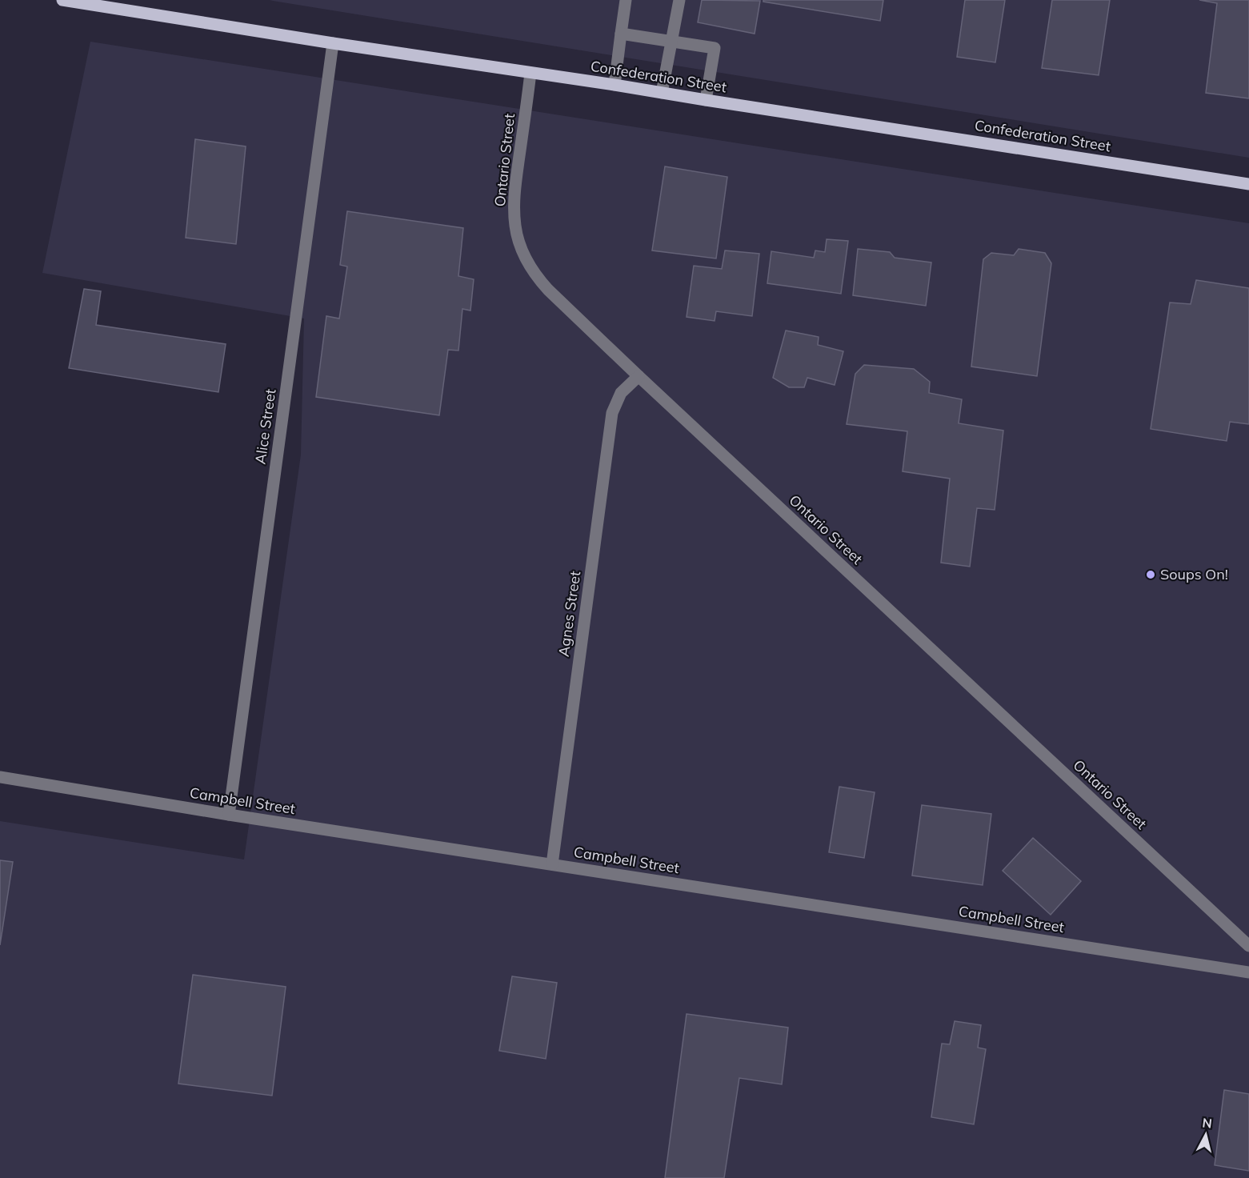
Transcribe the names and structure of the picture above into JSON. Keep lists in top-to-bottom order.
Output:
{
  "streets": {
    "main road": ["Confederation Street"],
    "street": [
      "Ontario Street",
      "Alice Street",
      "Agnes Street",
      "Campbell Street"
    ]
  },
  "crossings": [
    ["Confederation Street", "Ontario Street"],
    ["Confederation Street", "Alice Street"],
    ["Ontario Street", "Agnes Street"],
    ["Alice Street", "Campbell Street"],
    ["Agnes Street", "Campbell Street"]
  ],
  "places": ["Soups On!"],
  "north": "top"
}
